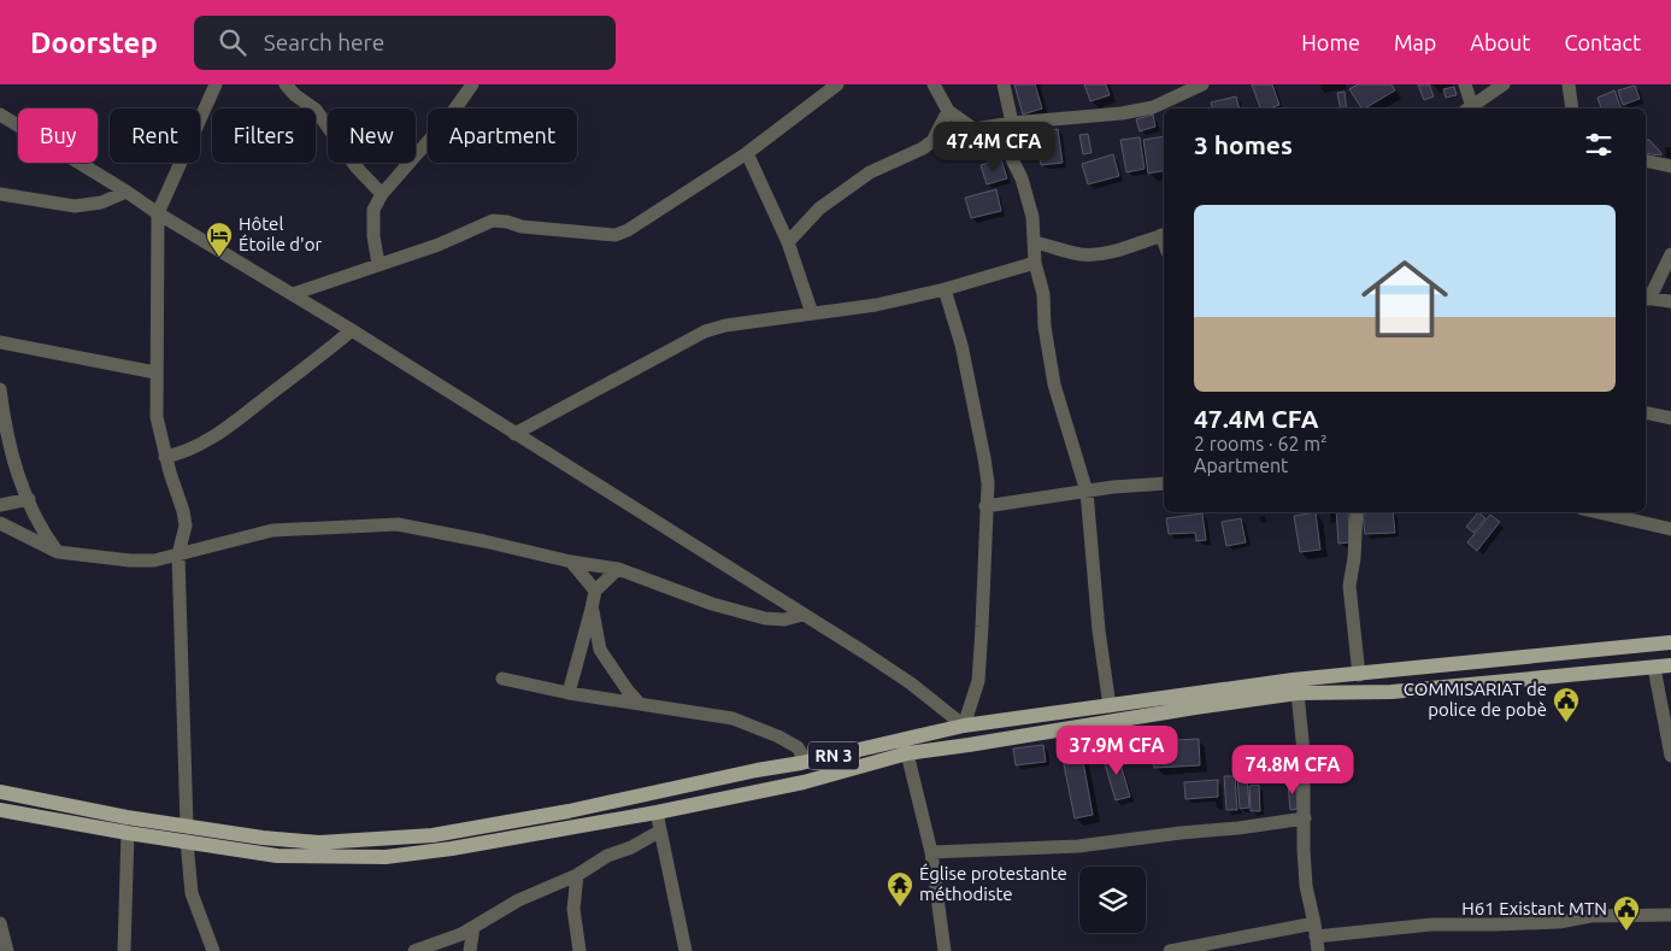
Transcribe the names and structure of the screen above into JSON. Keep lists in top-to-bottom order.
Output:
{
  "streets": {
    "main road": ["RN 3"]
  },
  "places": {
    "hotel": ["Hôtel Étoile d'or"],
    "public building": ["COMMISARIAT de police de pobè", "H61 Existant MTN"],
    "temple": ["Église protestante méthodiste"]
  },
  "page": {
    "header": "Doorstep",
    "search": "Search here",
    "nav": [
      "Home",
      "Map",
      "About",
      "Contact"
    ],
    "chip": [
      "Buy",
      "Rent",
      "Filters",
      "New",
      "Apartment"
    ],
    "heading": "3 homes",
    "price": ["47.4M CFA", "37.9M CFA", "74.8M CFA"],
    "list": [
      {
        "name": "47.4M CFA",
        "note": "2 rooms · 62 m² · Apartment"
      }
    ]
  }
}
